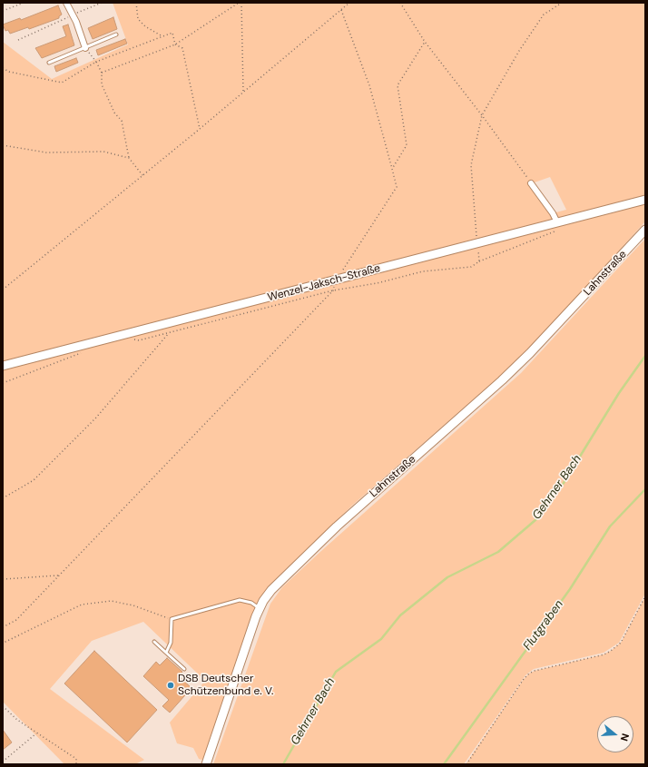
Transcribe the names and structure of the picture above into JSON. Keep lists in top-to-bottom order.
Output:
{
  "streets": {
    "main road": ["Lahnstraße", "Wenzel-Jaksch-Straße"]
  },
  "water": ["Gehrner Bach", "Flutgraben"],
  "places": ["DSB Deutscher Schützenbund e. V."],
  "north": "right"
}
